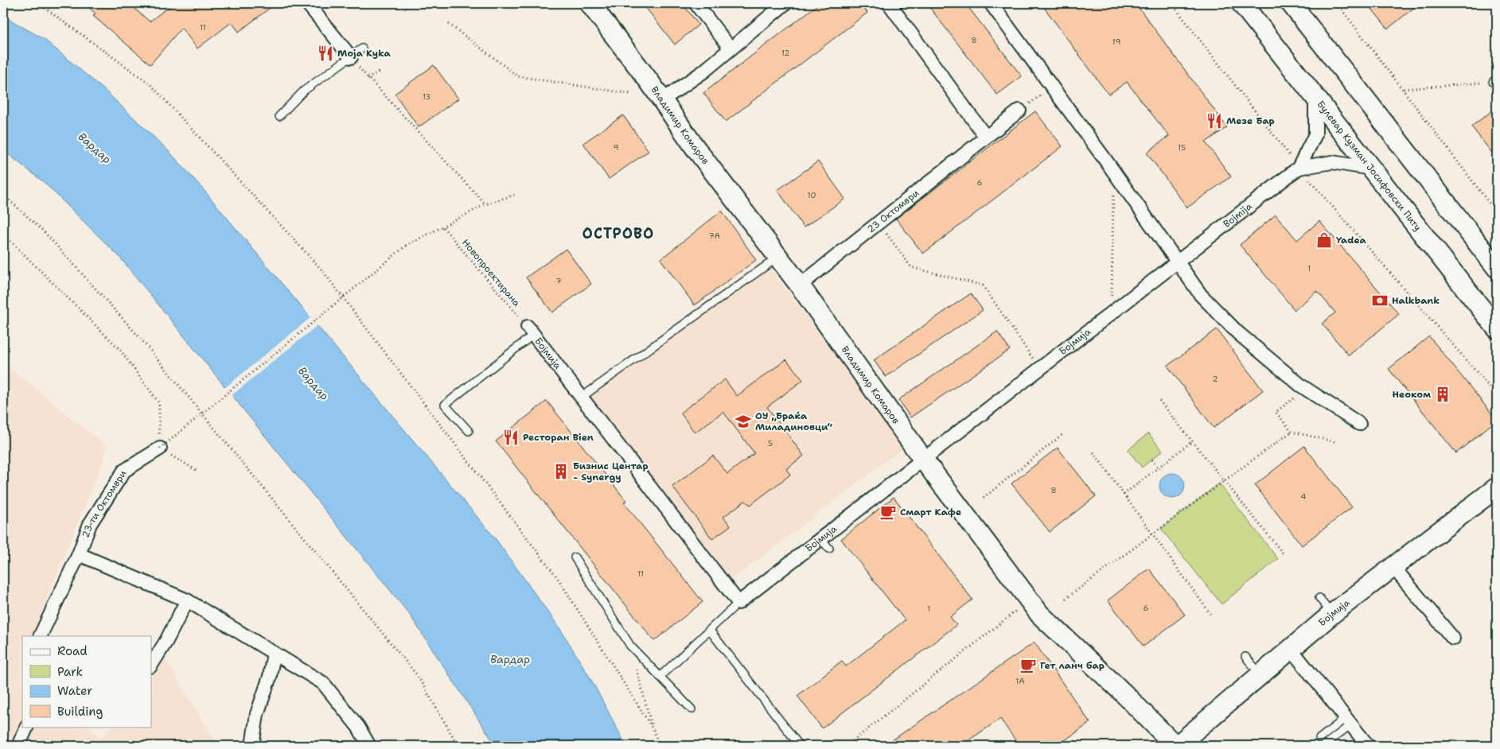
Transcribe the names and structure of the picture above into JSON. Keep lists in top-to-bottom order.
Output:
{
  "streets": {
    "street": [
      "Владимир Комаров",
      "Булевар Кузман Јосифовски Питу",
      "23 Октомври",
      "Bojmija",
      "Бојмија",
      "23-ти Октомври"
    ],
    "path": ["Новопроектирана"]
  },
  "crossings": [
    ["Владимир Комаров", "23 Октомври"],
    ["Владимир Комаров", "Бојмија"],
    ["Bojmija", "Бојмија"],
    ["Новопроектирана", "Бојмија"]
  ],
  "districts": ["ОСТРОВО"],
  "water": ["Вардар"],
  "places": {
    "restaurant": ["Moja Kyka", "Мезе Бар", "Ресторан Bien"],
    "shop": ["Yadea"],
    "bank": ["Halkbank"],
    "building": ["Неоком", "Бизнис Центар - Synergy"],
    "school or university": ["ОУ „Браќа Миладиновци“"],
    "cafe": ["Смарт Кафе", "Гет ланч бар"]
  },
  "house_numbers": [
    "11",
    "8",
    "19",
    "12",
    "13",
    "9",
    "15",
    "6",
    "10",
    "7А",
    "1",
    "7",
    "2",
    "5",
    "8",
    "4",
    "11",
    "6",
    "1",
    "1А"
  ],
  "legend": [
    "Road",
    "Park",
    "Water",
    "Building"
  ]
}
